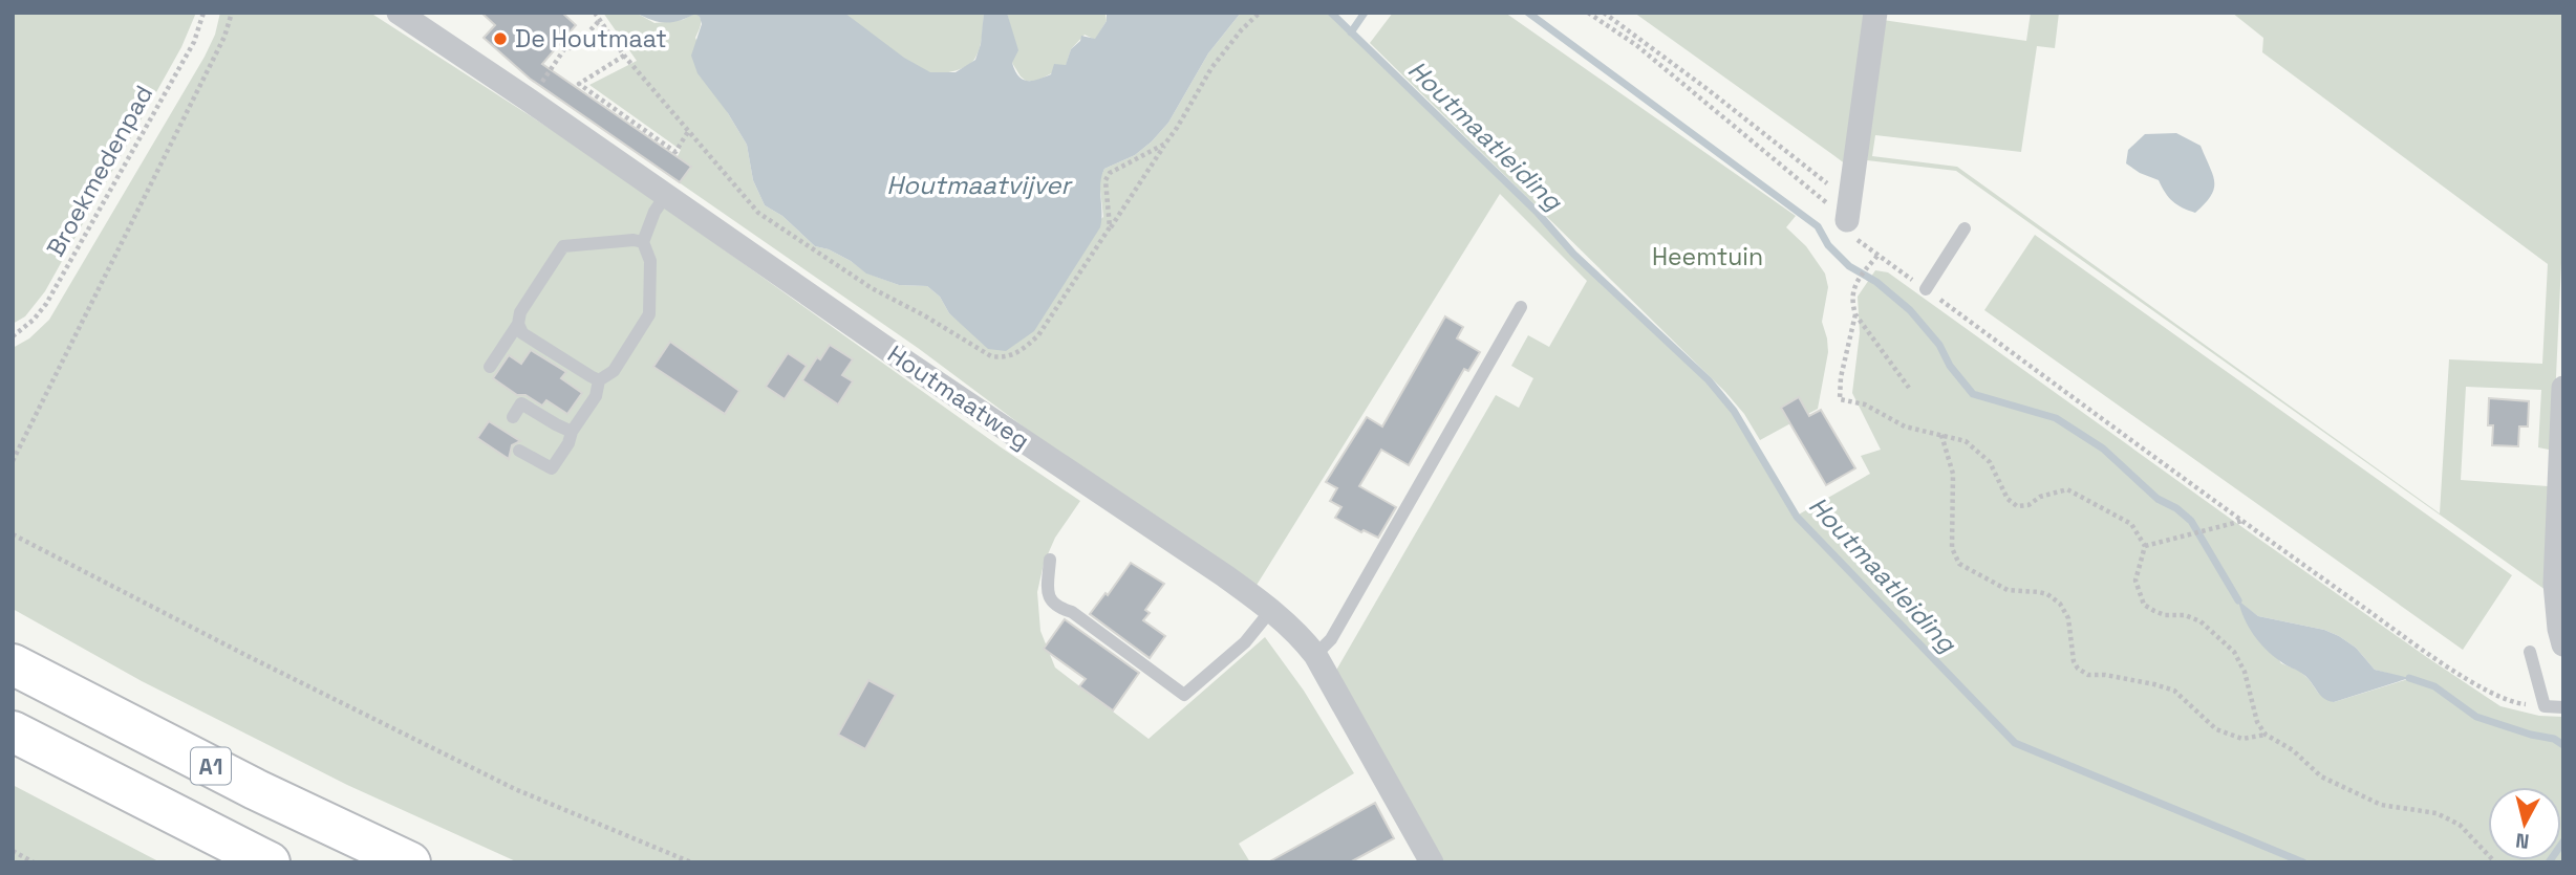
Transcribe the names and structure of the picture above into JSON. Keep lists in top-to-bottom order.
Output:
{
  "streets": {
    "highway": ["A1"],
    "street": ["Houtmaatweg"],
    "path": ["Broekmedenpad"]
  },
  "water": ["Houtmaatleiding", "Houtmaatvijver"],
  "parks": ["Heemtuin"],
  "places": ["De Houtmaat"],
  "north": "bottom"
}
